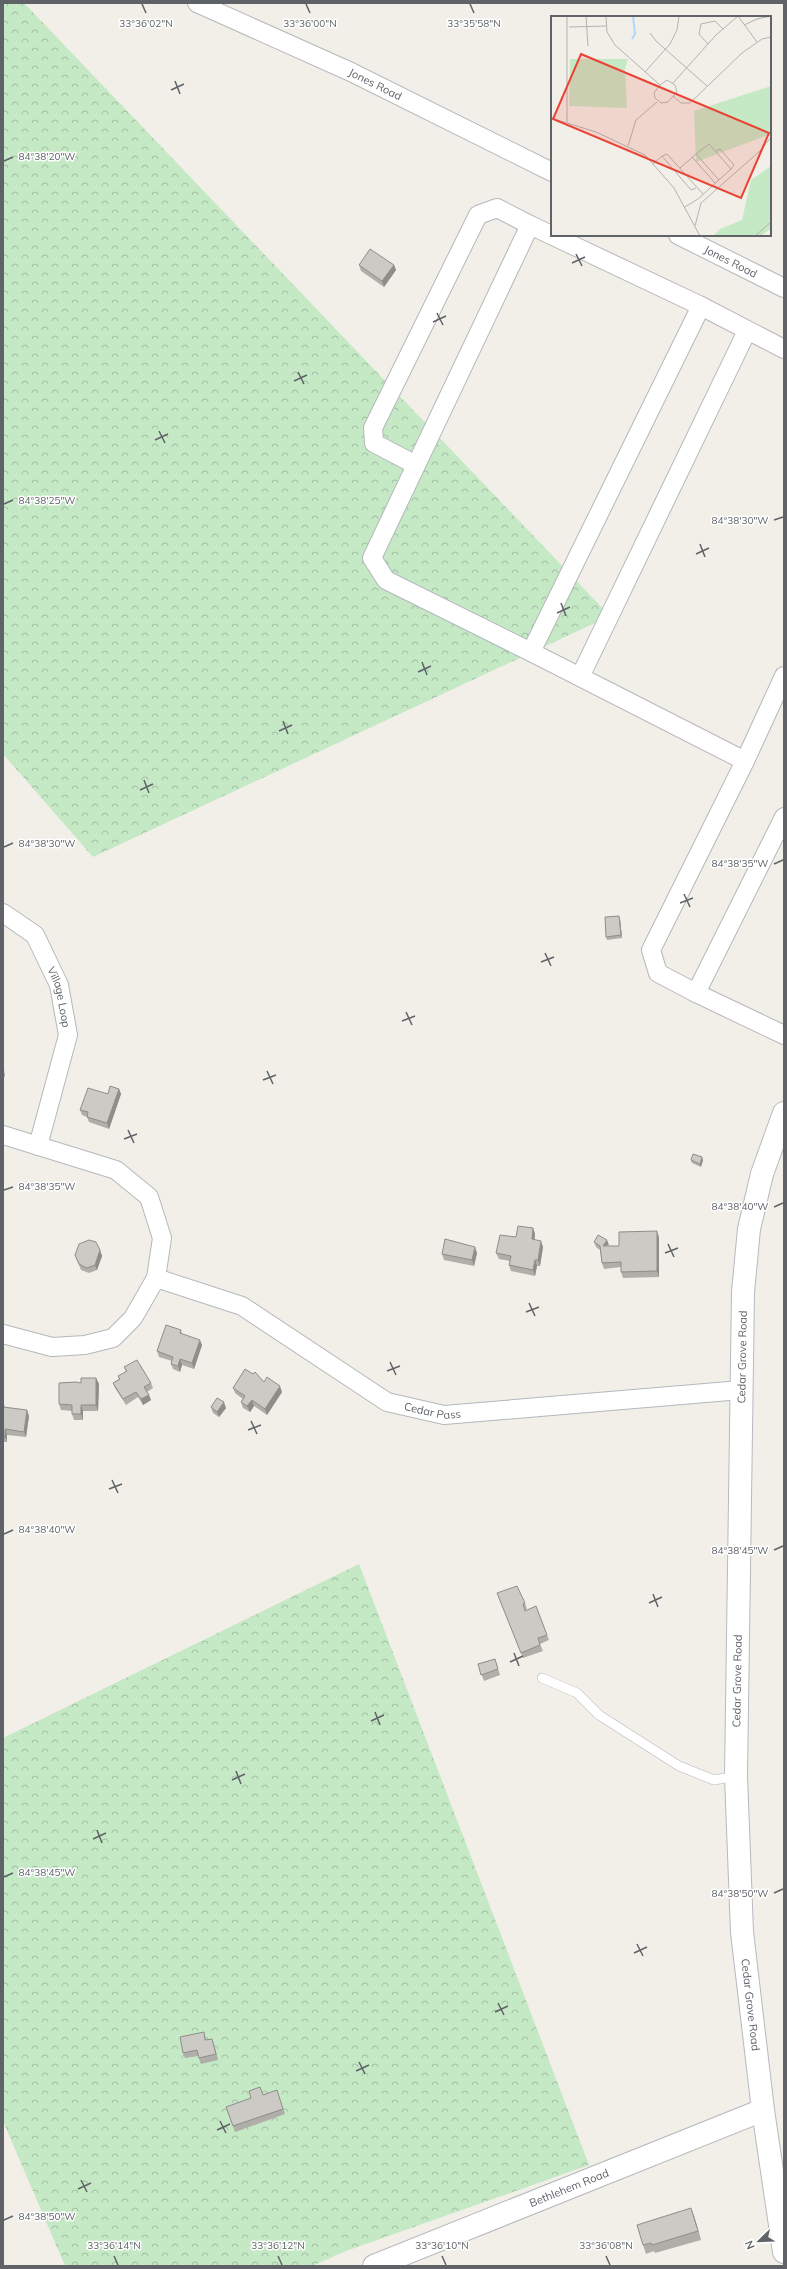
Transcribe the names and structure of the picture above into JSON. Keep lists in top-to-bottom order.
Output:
{
  "streets": {
    "main road": ["Cedar Grove Road", "Bethlehem Road"],
    "street": ["Jones Road", "Village Loop", "Cedar Pass"]
  },
  "crossings": [
    ["Cedar Grove Road", "Cedar Pass"],
    ["Cedar Grove Road", "Bethlehem Road"]
  ],
  "north": "bottom left",
  "coordinates": [
    "33°36'02\"N",
    "33°36'00\"N",
    "33°35'58\"N",
    "84°38'20\"W",
    "84°38'25\"W",
    "84°38'30\"W",
    "84°38'35\"W",
    "84°38'40\"W",
    "84°38'45\"W",
    "84°38'50\"W",
    "33°36'14\"N",
    "33°36'12\"N",
    "33°36'10\"N",
    "33°36'08\"N"
  ]
}
